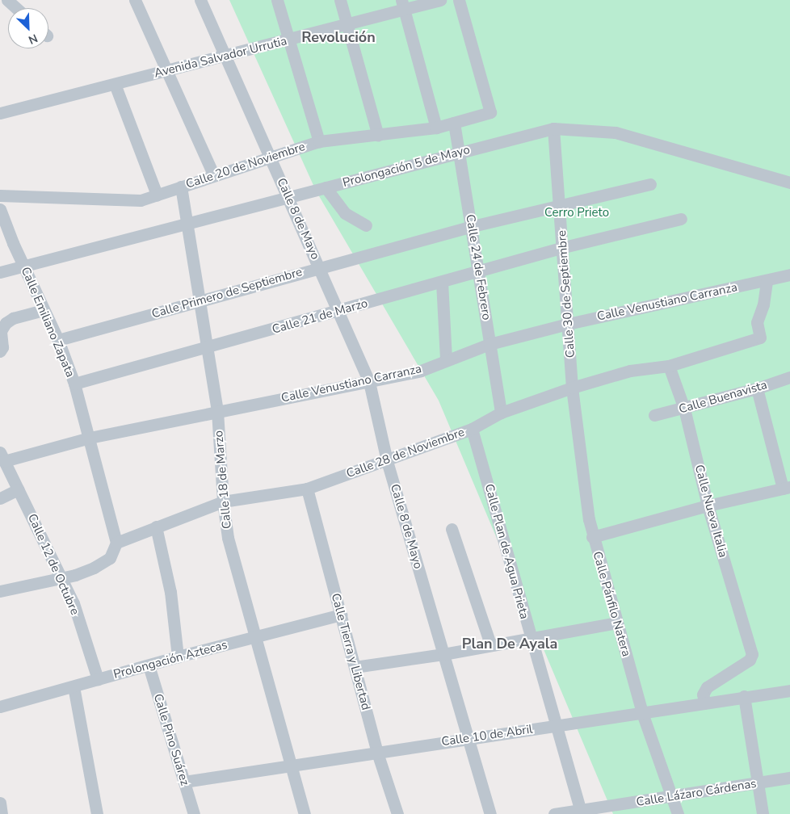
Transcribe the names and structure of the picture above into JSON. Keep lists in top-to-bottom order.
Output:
{
  "streets": {
    "street": [
      "Avenida Salvador Urrutia",
      "Calle 20 de Noviembre",
      "Prolongación 5 de Mayo",
      "Calle 8 de Mayo",
      "Calle 24 de Febrero",
      "Calle Primero de Septiembre",
      "Calle 30 de Septiembre",
      "Calle Venustiano Carranza",
      "Calle 21 de Marzo",
      "Calle Emiliano Zapata",
      "Calle Buenavista",
      "Calle 28 de Noviembre",
      "Calle 18 de Marzo",
      "Calle Nueva Italia",
      "Calle Plan de Agua Prieta",
      "Calle 12 de Octubre",
      "Calle Pánfilo Natera",
      "Calle Tierra y Libertad",
      "Prolongación Aztecas",
      "Calle 10 de Abril",
      "Calle Pino Suárez",
      "Calle Lázaro Cárdenas"
    ]
  },
  "crossings": [
    ["Avenida Salvador Urrutia", "Calle 8 de Mayo"],
    ["Calle 20 de Noviembre", "Calle 8 de Mayo"],
    ["Calle 20 de Noviembre", "Calle 24 de Febrero"],
    ["Calle 20 de Noviembre", "Calle 18 de Marzo"],
    ["Prolongación 5 de Mayo", "Calle 8 de Mayo"],
    ["Prolongación 5 de Mayo", "Calle 24 de Febrero"],
    ["Prolongación 5 de Mayo", "Calle 30 de Septiembre"],
    ["Prolongación 5 de Mayo", "Calle Emiliano Zapata"],
    ["Prolongación 5 de Mayo", "Calle 18 de Marzo"],
    ["Calle 8 de Mayo", "Calle Primero de Septiembre"],
    ["Calle 8 de Mayo", "Calle Venustiano Carranza"],
    ["Calle 8 de Mayo", "Calle 21 de Marzo"],
    ["Calle 8 de Mayo", "Calle 28 de Noviembre"],
    ["Calle 8 de Mayo", "Calle 10 de Abril"],
    ["Calle 24 de Febrero", "Calle Primero de Septiembre"],
    ["Calle 24 de Febrero", "Calle Venustiano Carranza"],
    ["Calle 24 de Febrero", "Calle 21 de Marzo"],
    ["Calle 24 de Febrero", "Calle 28 de Noviembre"],
    ["Calle Primero de Septiembre", "Calle 30 de Septiembre"],
    ["Calle Primero de Septiembre", "Calle Emiliano Zapata"],
    ["Calle Primero de Septiembre", "Calle 18 de Marzo"],
    ["Calle 30 de Septiembre", "Calle Venustiano Carranza"],
    ["Calle 30 de Septiembre", "Calle 21 de Marzo"],
    ["Calle 30 de Septiembre", "Calle 28 de Noviembre"],
    ["Calle 30 de Septiembre", "Calle Pánfilo Natera"],
    ["Calle Venustiano Carranza", "Calle Emiliano Zapata"],
    ["Calle Venustiano Carranza", "Calle 28 de Noviembre"],
    ["Calle Venustiano Carranza", "Calle 18 de Marzo"],
    ["Calle Venustiano Carranza", "Calle 12 de Octubre"],
    ["Calle 21 de Marzo", "Calle Emiliano Zapata"],
    ["Calle 21 de Marzo", "Calle 18 de Marzo"],
    ["Calle Emiliano Zapata", "Calle 28 de Noviembre"],
    ["Calle Buenavista", "Calle Nueva Italia"],
    ["Calle 28 de Noviembre", "Calle 18 de Marzo"],
    ["Calle 28 de Noviembre", "Calle Nueva Italia"],
    ["Calle 28 de Noviembre", "Calle Plan de Agua Prieta"],
    ["Calle 28 de Noviembre", "Calle Pánfilo Natera"],
    ["Calle 28 de Noviembre", "Calle Tierra y Libertad"],
    ["Calle 18 de Marzo", "Prolongación Aztecas"],
    ["Calle 18 de Marzo", "Calle 10 de Abril"],
    ["Calle Nueva Italia", "Calle 10 de Abril"],
    ["Calle Plan de Agua Prieta", "Calle 10 de Abril"],
    ["Calle Plan de Agua Prieta", "Calle Lázaro Cárdenas"],
    ["Calle 12 de Octubre", "Prolongación Aztecas"],
    ["Calle Pánfilo Natera", "Calle 10 de Abril"],
    ["Calle Pánfilo Natera", "Calle Lázaro Cárdenas"],
    ["Calle Tierra y Libertad", "Prolongación Aztecas"],
    ["Calle Tierra y Libertad", "Calle 10 de Abril"],
    ["Prolongación Aztecas", "Calle Pino Suárez"],
    ["Calle 10 de Abril", "Calle Pino Suárez"]
  ],
  "districts": ["Revolución", "Plan De Ayala"],
  "parks": ["Cerro Prieto"],
  "north": "bottom right"
}
